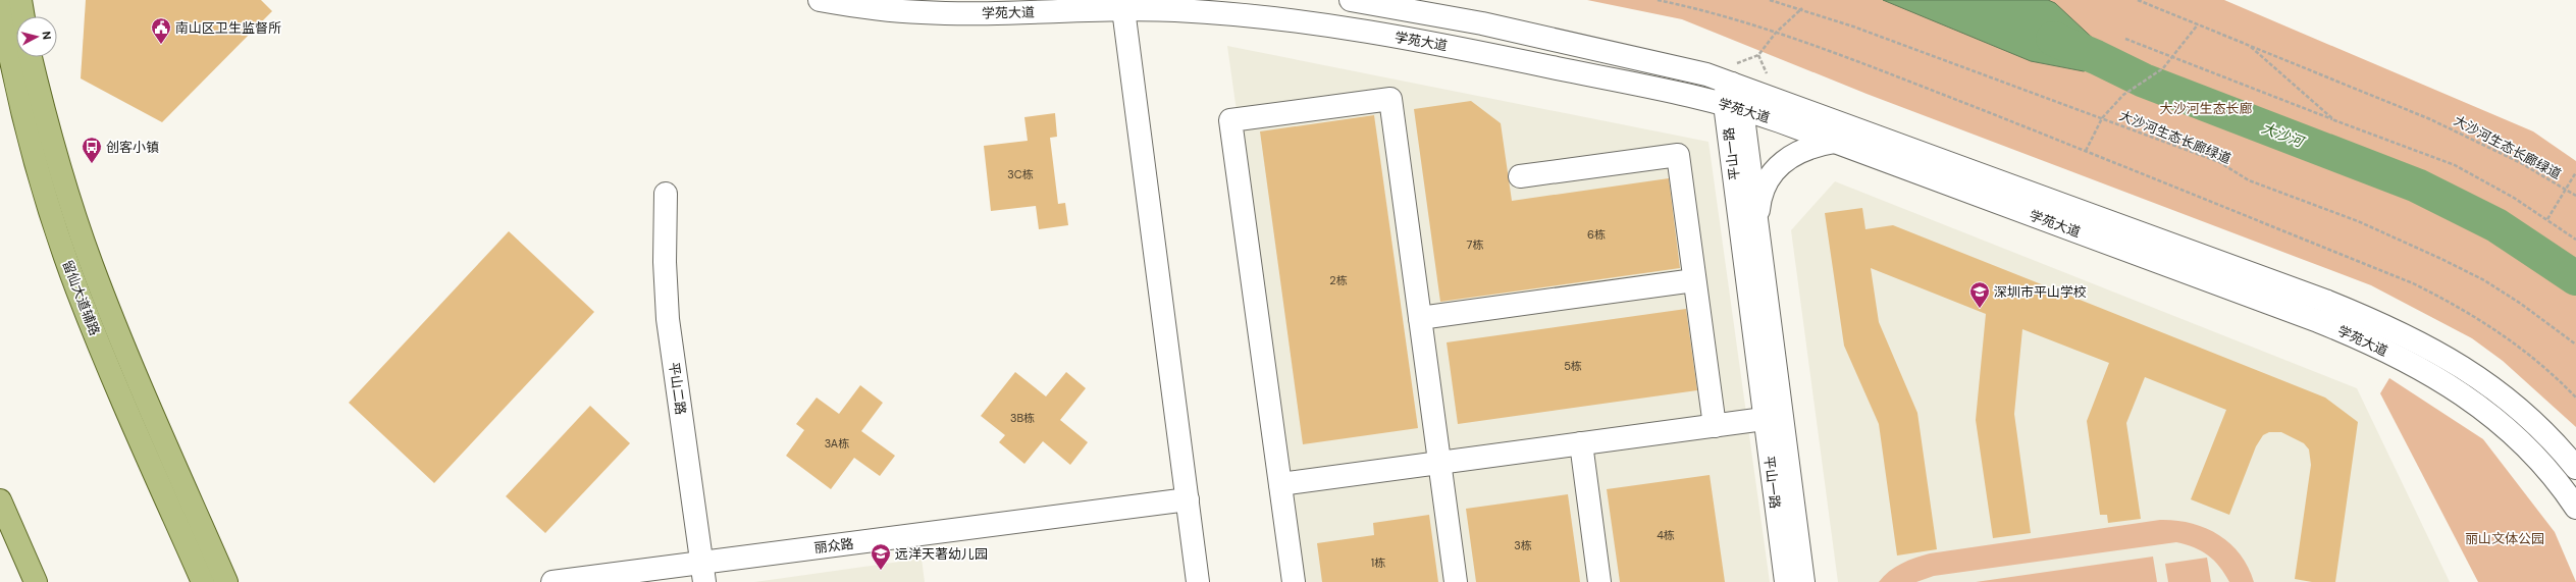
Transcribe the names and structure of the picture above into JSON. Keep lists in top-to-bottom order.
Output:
{
  "streets": {
    "main road": ["留仙大道辅路"],
    "street": [
      "学苑大道",
      "平山一路",
      "平山二路",
      "丽众路"
    ],
    "path": ["大沙河生态长廊绿道"]
  },
  "crossings": [
    ["学苑大道", "平山一路"],
    ["平山二路", "丽众路"]
  ],
  "water": ["大沙河"],
  "parks": ["大沙河生态长廊", "丽山文体公园"],
  "places": {
    "public building": ["南山区卫生监督所"],
    "bus stop": ["创客小镇"],
    "school or university": ["深圳市平山学校", "远洋天著幼儿园"]
  },
  "house_numbers": [
    "3C栋",
    "6栋",
    "7栋",
    "2栋",
    "5栋",
    "3B栋",
    "3A栋",
    "4栋",
    "3栋",
    "1栋"
  ],
  "north": "right"
}
